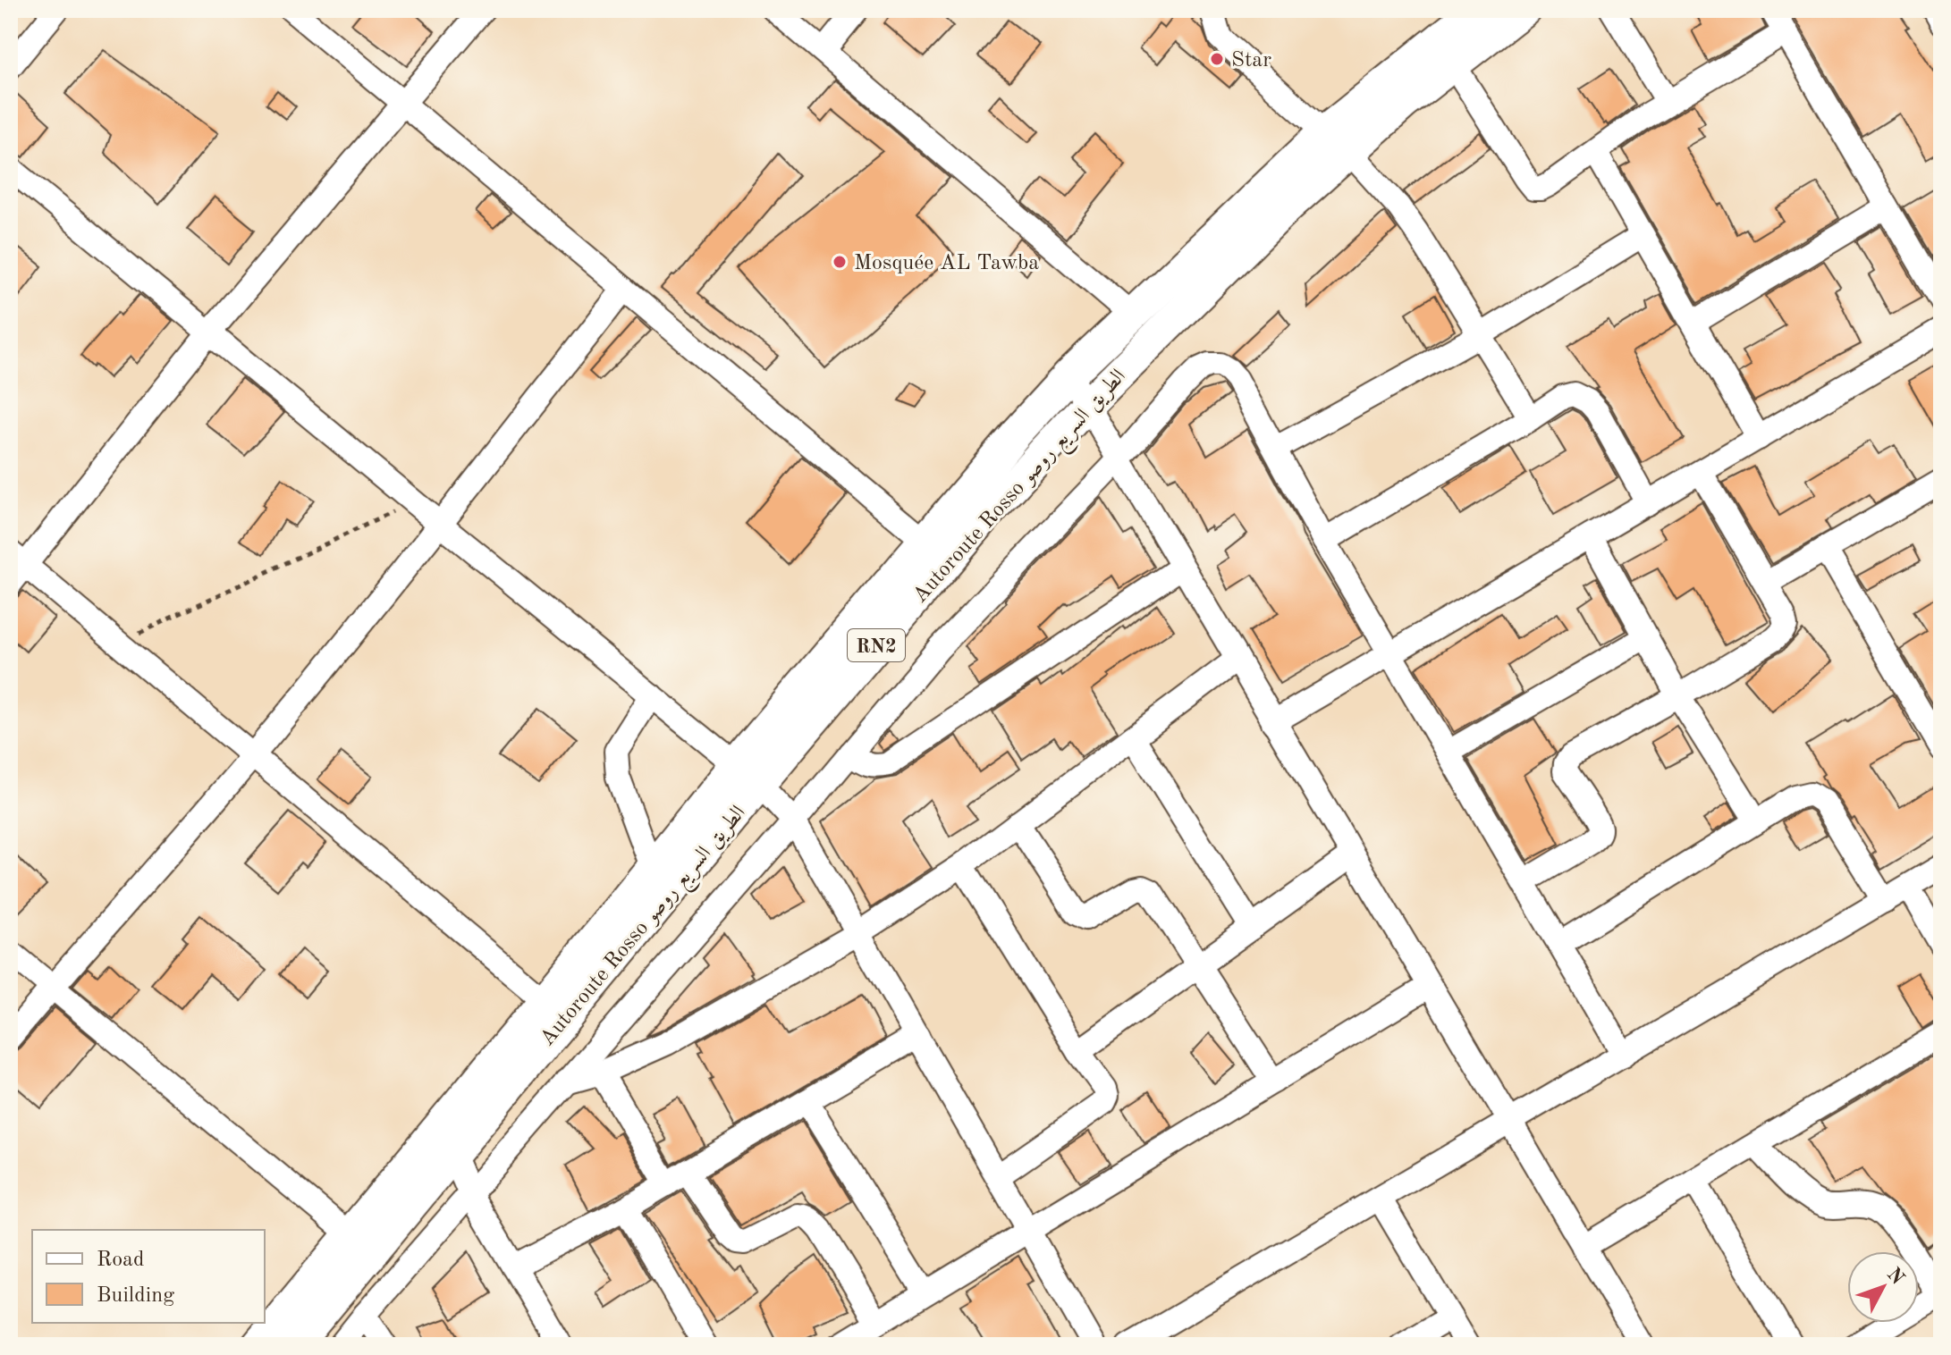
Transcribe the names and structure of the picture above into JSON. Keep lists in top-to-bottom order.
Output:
{
  "streets": {
    "highway": ["Autoroute Rosso الطريق السريع روصو", "RN2"]
  },
  "places": ["Star", "Mosquée AL Tawba"],
  "legend": ["Road", "Building"],
  "north": "top right"
}
